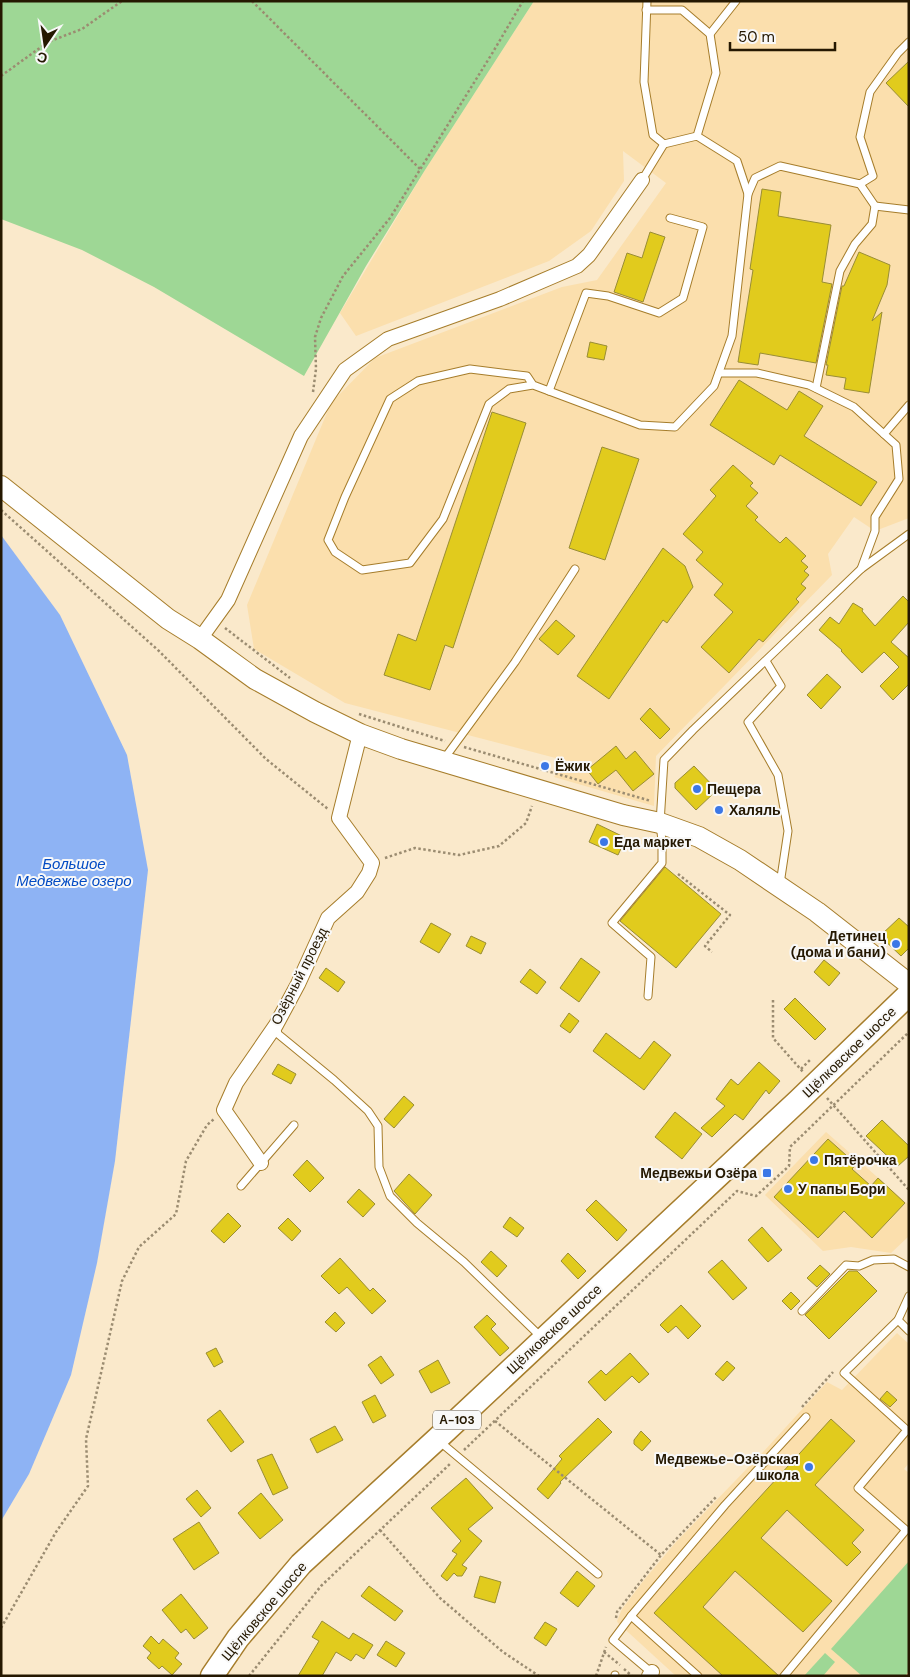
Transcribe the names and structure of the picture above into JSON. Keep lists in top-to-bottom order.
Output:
{
  "streets": {
    "main road": ["Щёлковское шоссе", "А-103"],
    "street": ["Озёрный проезд"]
  },
  "water": ["Большое Медвежье озеро"],
  "places": {
    "other": [
      "Ёжик",
      "Пещера",
      "Халяль",
      "Еда маркет",
      "Детинец (дома и бани)",
      "Пятёрочка",
      "У папы Бори",
      "Медвежье-Озёрская школа"
    ],
    "transit": ["Медвежьи Озёра"]
  },
  "scale_bar": "50 m",
  "north": "bottom"
}
